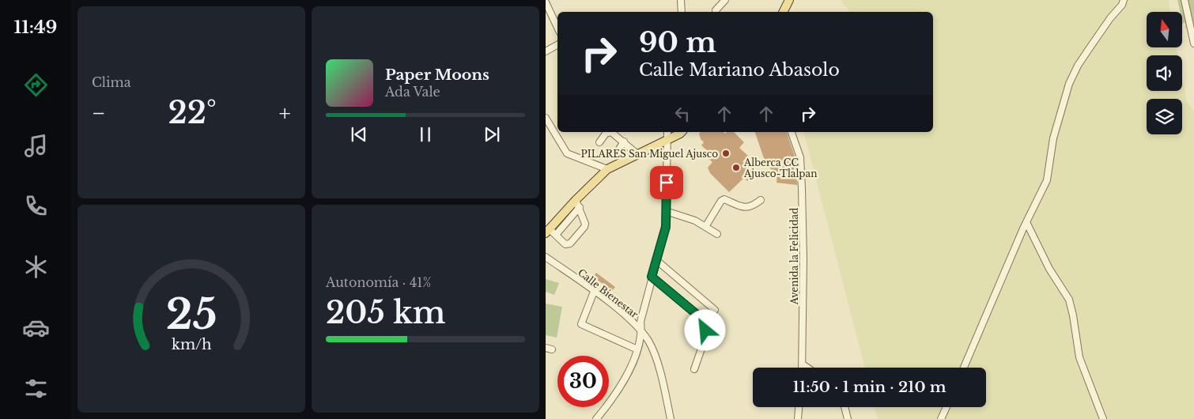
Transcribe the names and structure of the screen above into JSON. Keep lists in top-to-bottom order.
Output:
{
  "streets": {
    "street": ["Avenida la Felicidad", "Calle Bienestar"]
  },
  "places": ["PILARES San Miguel Ajusco", "Alberca CC Ajusco-Tlalpan"],
  "north": "top",
  "page": {
    "tabs": "11:49",
    "tile": [
      "Clima",
      ["Autonomía · 41%", "205 km"]
    ],
    "turn": ["90 m", "Calle Mariano Abasolo"],
    "song": ["Paper Moons", "Ada Vale"],
    "heat": ["−", "22°", "+"],
    "limit": "30",
    "trip": "11:50 · 1 min · 210 m",
    "gauge": ["25", "km/h"]
  }
}
